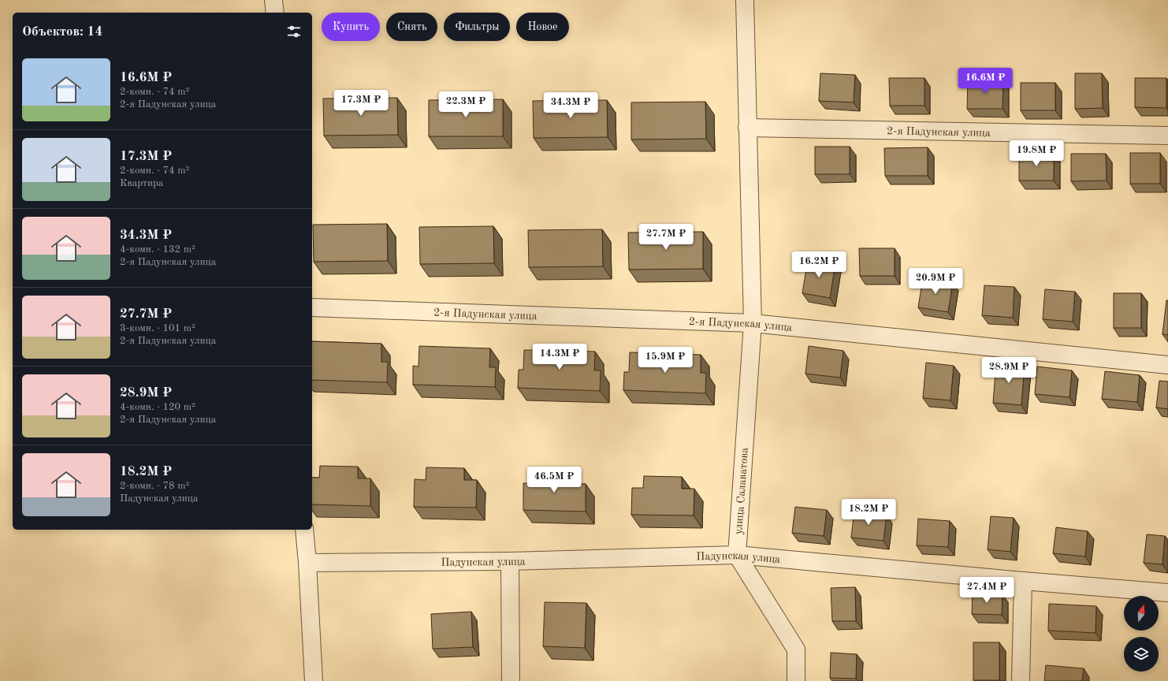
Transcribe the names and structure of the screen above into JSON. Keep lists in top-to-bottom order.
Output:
{
  "streets": {
    "street": ["2-я Падунская улица", "улица Салаватова", "Падунская улица"]
  },
  "crossings": [
    ["2-я Падунская улица", "улица Салаватова"],
    ["улица Салаватова", "Падунская улица"]
  ],
  "north": "top",
  "page": {
    "chip": [
      "Купить",
      "Снять",
      "Фильтры",
      "Новое"
    ],
    "heading": "Объектов: 14",
    "list": [
      {
        "name": "16.6M ₽",
        "note": "2-комн. · 74 m² · 2-я Падунская улица"
      },
      {
        "name": "17.3M ₽",
        "note": "2-комн. · 74 m² · Квартира"
      },
      {
        "name": "34.3M ₽",
        "note": "4-комн. · 132 m² · 2-я Падунская улица"
      },
      {
        "name": "27.7M ₽",
        "note": "3-комн. · 101 m² · 2-я Падунская улица"
      },
      {
        "name": "28.9M ₽",
        "note": "4-комн. · 120 m² · 2-я Падунская улица"
      },
      {
        "name": "18.2M ₽",
        "note": "2-комн. · 78 m² · Падунская улица"
      }
    ],
    "price": [
      "16.6M ₽",
      "17.3M ₽",
      "22.3M ₽",
      "34.3M ₽",
      "19.8M ₽",
      "27.7M ₽",
      "16.2M ₽",
      "20.9M ₽",
      "14.3M ₽",
      "15.9M ₽",
      "28.9M ₽",
      "46.5M ₽",
      "18.2M ₽",
      "27.4M ₽"
    ]
  }
}
